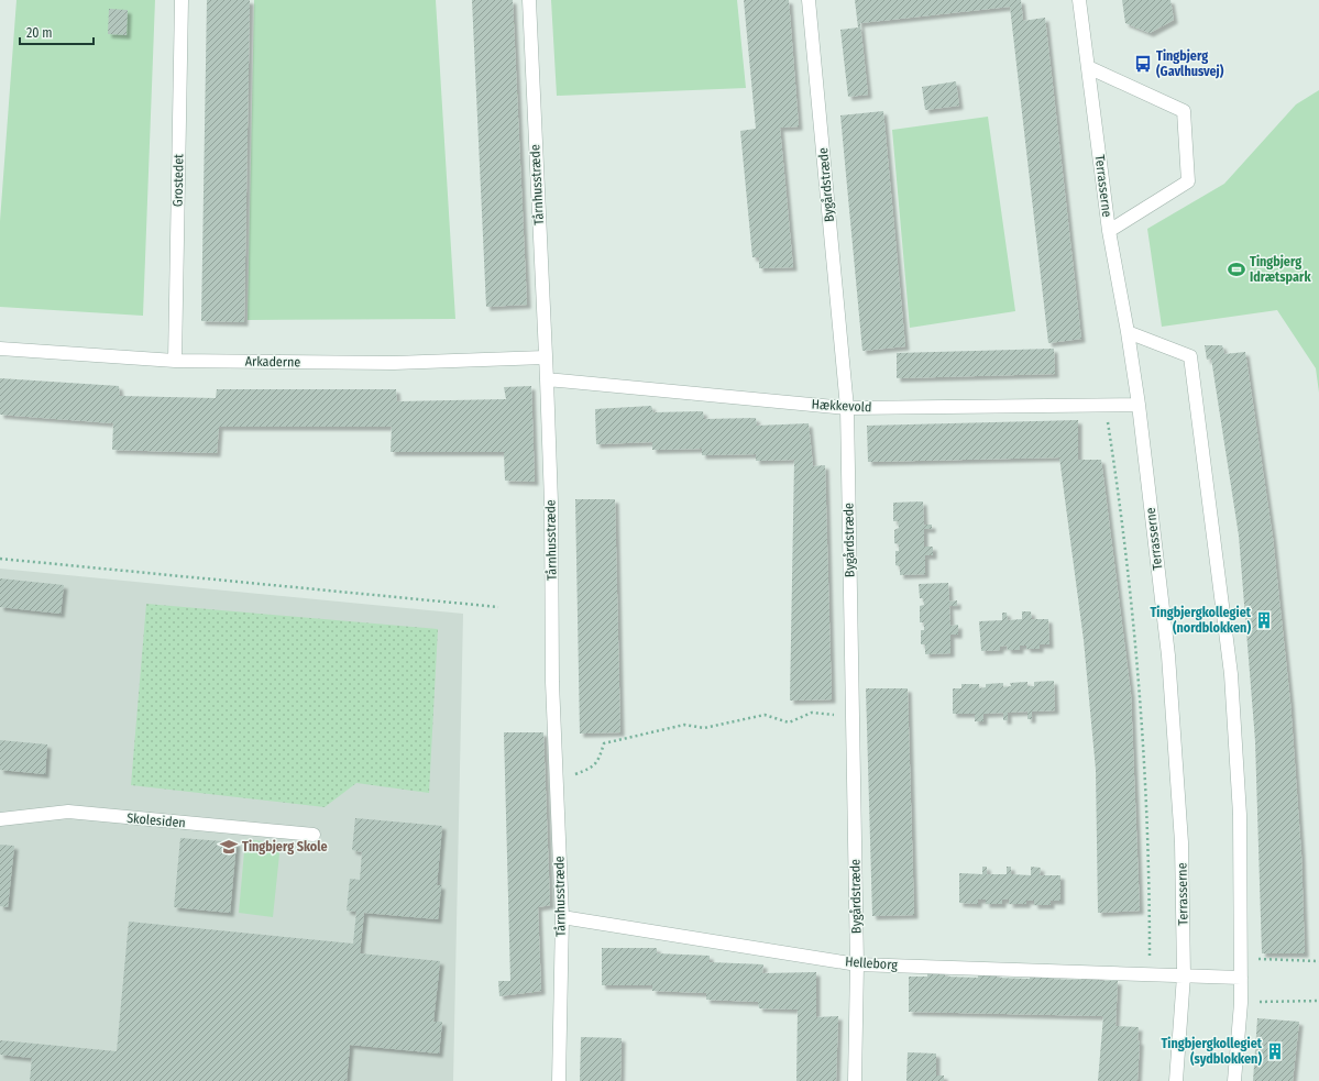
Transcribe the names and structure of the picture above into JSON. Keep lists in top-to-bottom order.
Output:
{
  "streets": {
    "street": [
      "Grostedet",
      "Tårnhusstræde",
      "Bygårdstræde",
      "Terrasserne",
      "Arkaderne",
      "Hækkevold",
      "Skolesiden",
      "Helleborg"
    ]
  },
  "crossings": [
    ["Grostedet", "Arkaderne"],
    ["Tårnhusstræde", "Arkaderne"],
    ["Tårnhusstræde", "Hækkevold"],
    ["Tårnhusstræde", "Helleborg"],
    ["Bygårdstræde", "Hækkevold"],
    ["Bygårdstræde", "Helleborg"],
    ["Terrasserne", "Hækkevold"],
    ["Terrasserne", "Helleborg"]
  ],
  "places": {
    "bus stop": ["Tingbjerg (Gavlhusvej)"],
    "sports": ["Tingbjerg Idrætspark"],
    "building": ["Tingbjergkollegiet (nordblokken)", "Tingbjergkollegiet (sydblokken)"],
    "school or university": ["Tingbjerg Skole"]
  },
  "scale_bar": "20 m"
}
